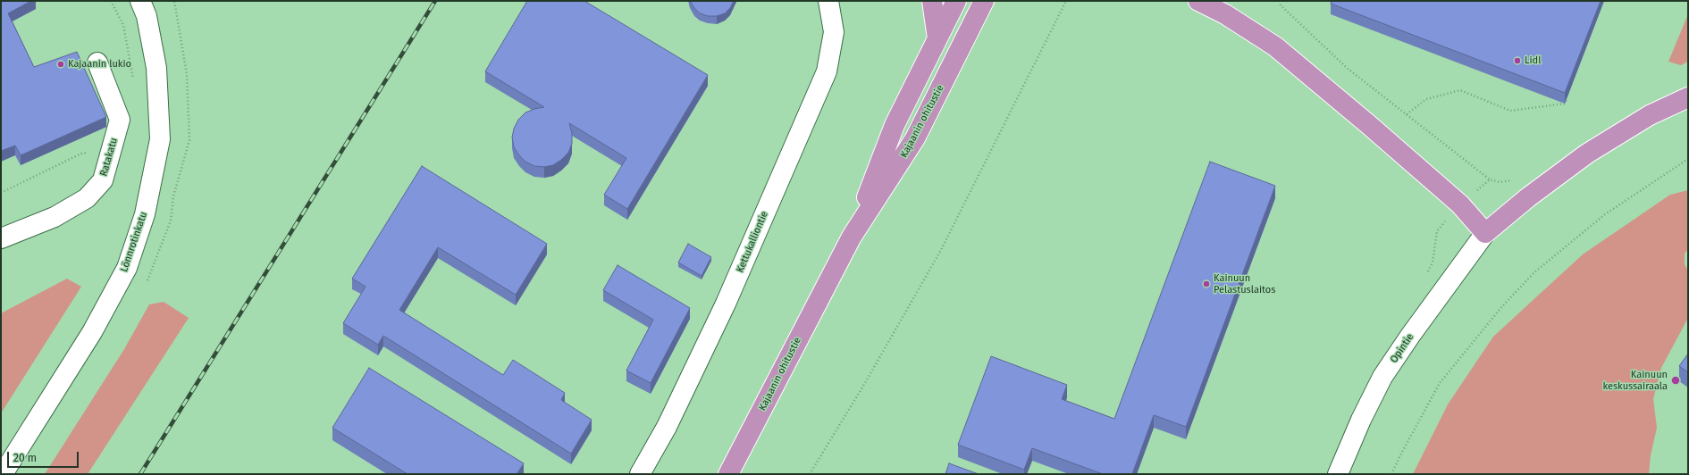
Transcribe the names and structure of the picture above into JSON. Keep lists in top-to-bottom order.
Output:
{
  "streets": {
    "highway": ["Kajaanin ohitustie"],
    "street": [
      "Ratakatu",
      "Lönnrotinkatu",
      "Kettukalliontie",
      "Opintie"
    ]
  },
  "places": [
    "Lidl",
    "Kajaanin lukio",
    "Kainuun Pelastuslaitos",
    "Kainuun keskussairaala"
  ],
  "scale_bar": "20 m"
}
